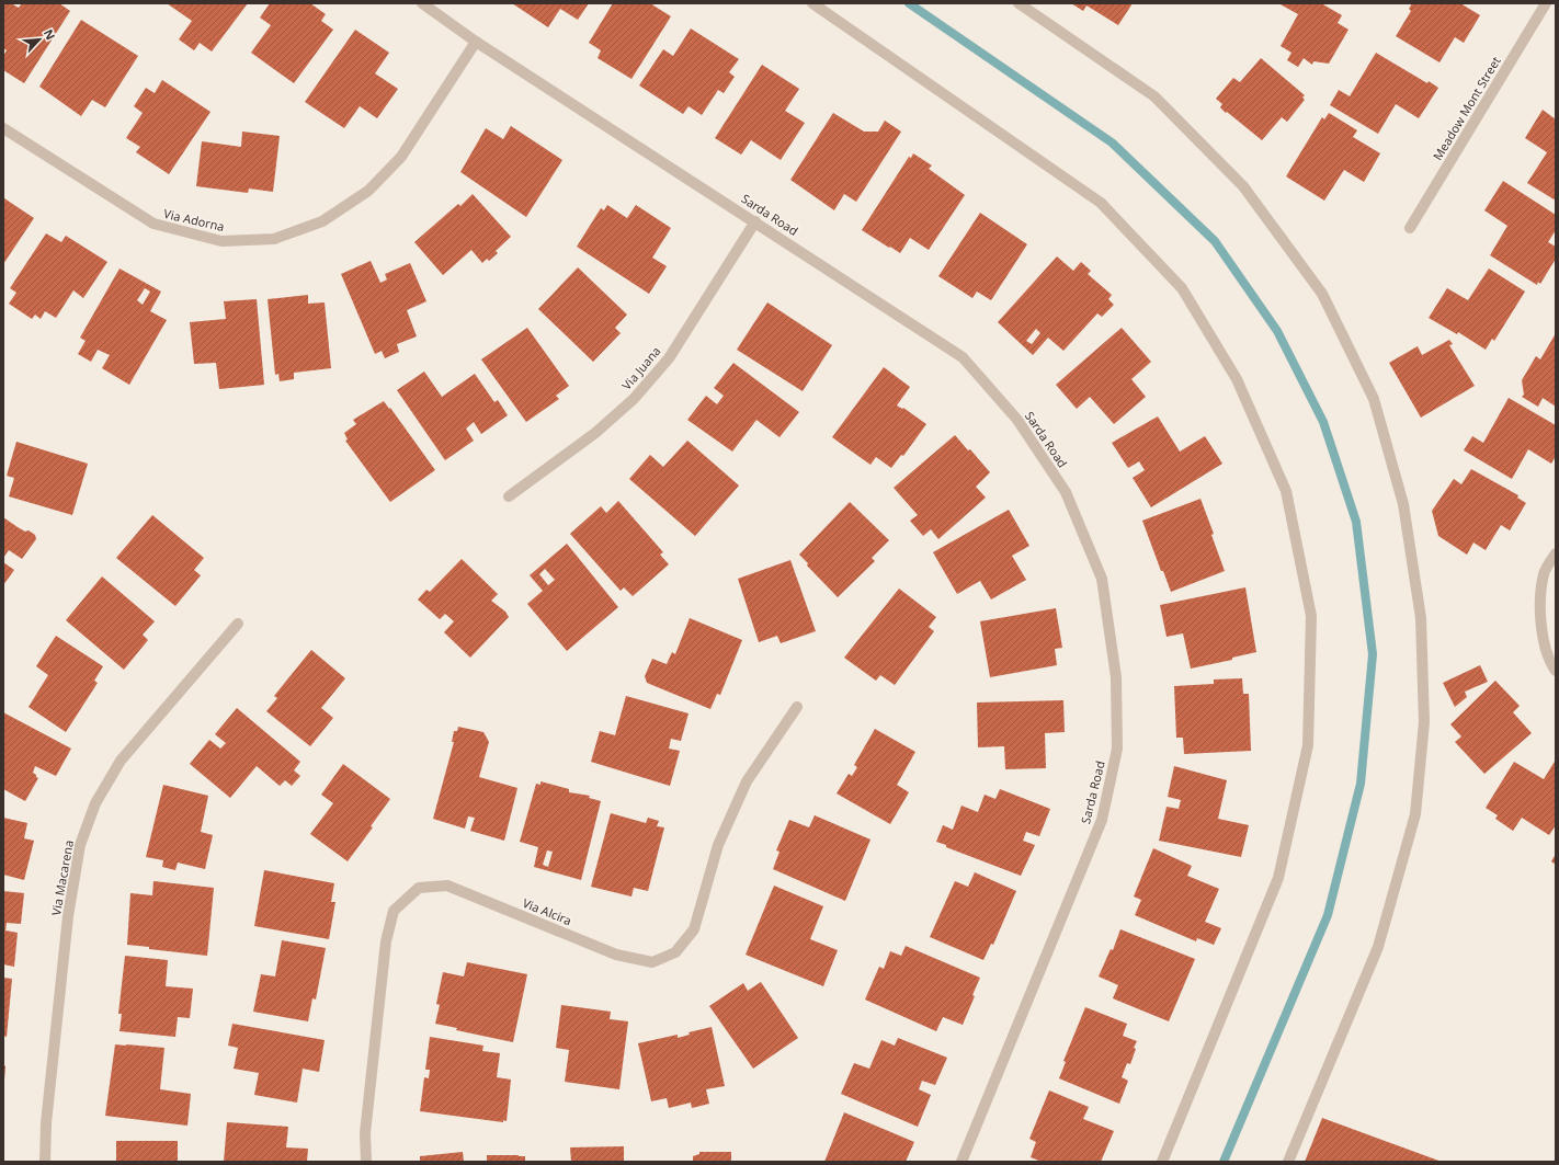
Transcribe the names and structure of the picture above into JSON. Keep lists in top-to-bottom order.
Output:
{
  "streets": {
    "street": [
      "Meadow Mont Street",
      "Sarda Road",
      "Via Adorna",
      "Via Juana",
      "Via Macarena",
      "Via Alcira"
    ]
  },
  "crossings": [
    ["Sarda Road", "Via Adorna"],
    ["Sarda Road", "Via Juana"]
  ],
  "north": "top right"
}
